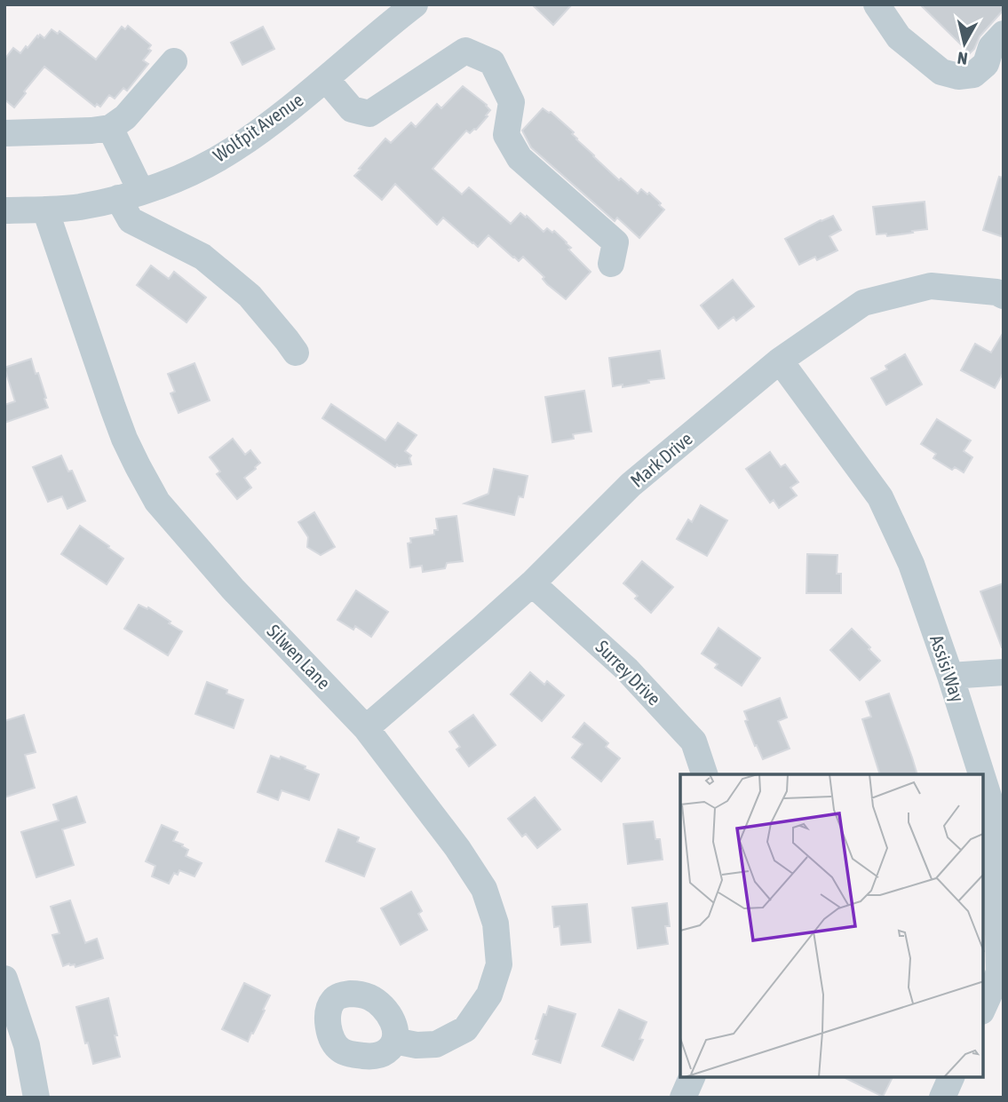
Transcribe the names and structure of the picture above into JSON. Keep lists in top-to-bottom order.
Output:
{
  "streets": {
    "street": [
      "Wolfpit Avenue",
      "Mark Drive",
      "Silwen Lane",
      "Assisi Way",
      "Surrey Drive"
    ]
  },
  "crossings": [
    ["Wolfpit Avenue", "Silwen Lane"],
    ["Mark Drive", "Silwen Lane"],
    ["Mark Drive", "Assisi Way"],
    ["Mark Drive", "Surrey Drive"]
  ],
  "north": "bottom"
}
